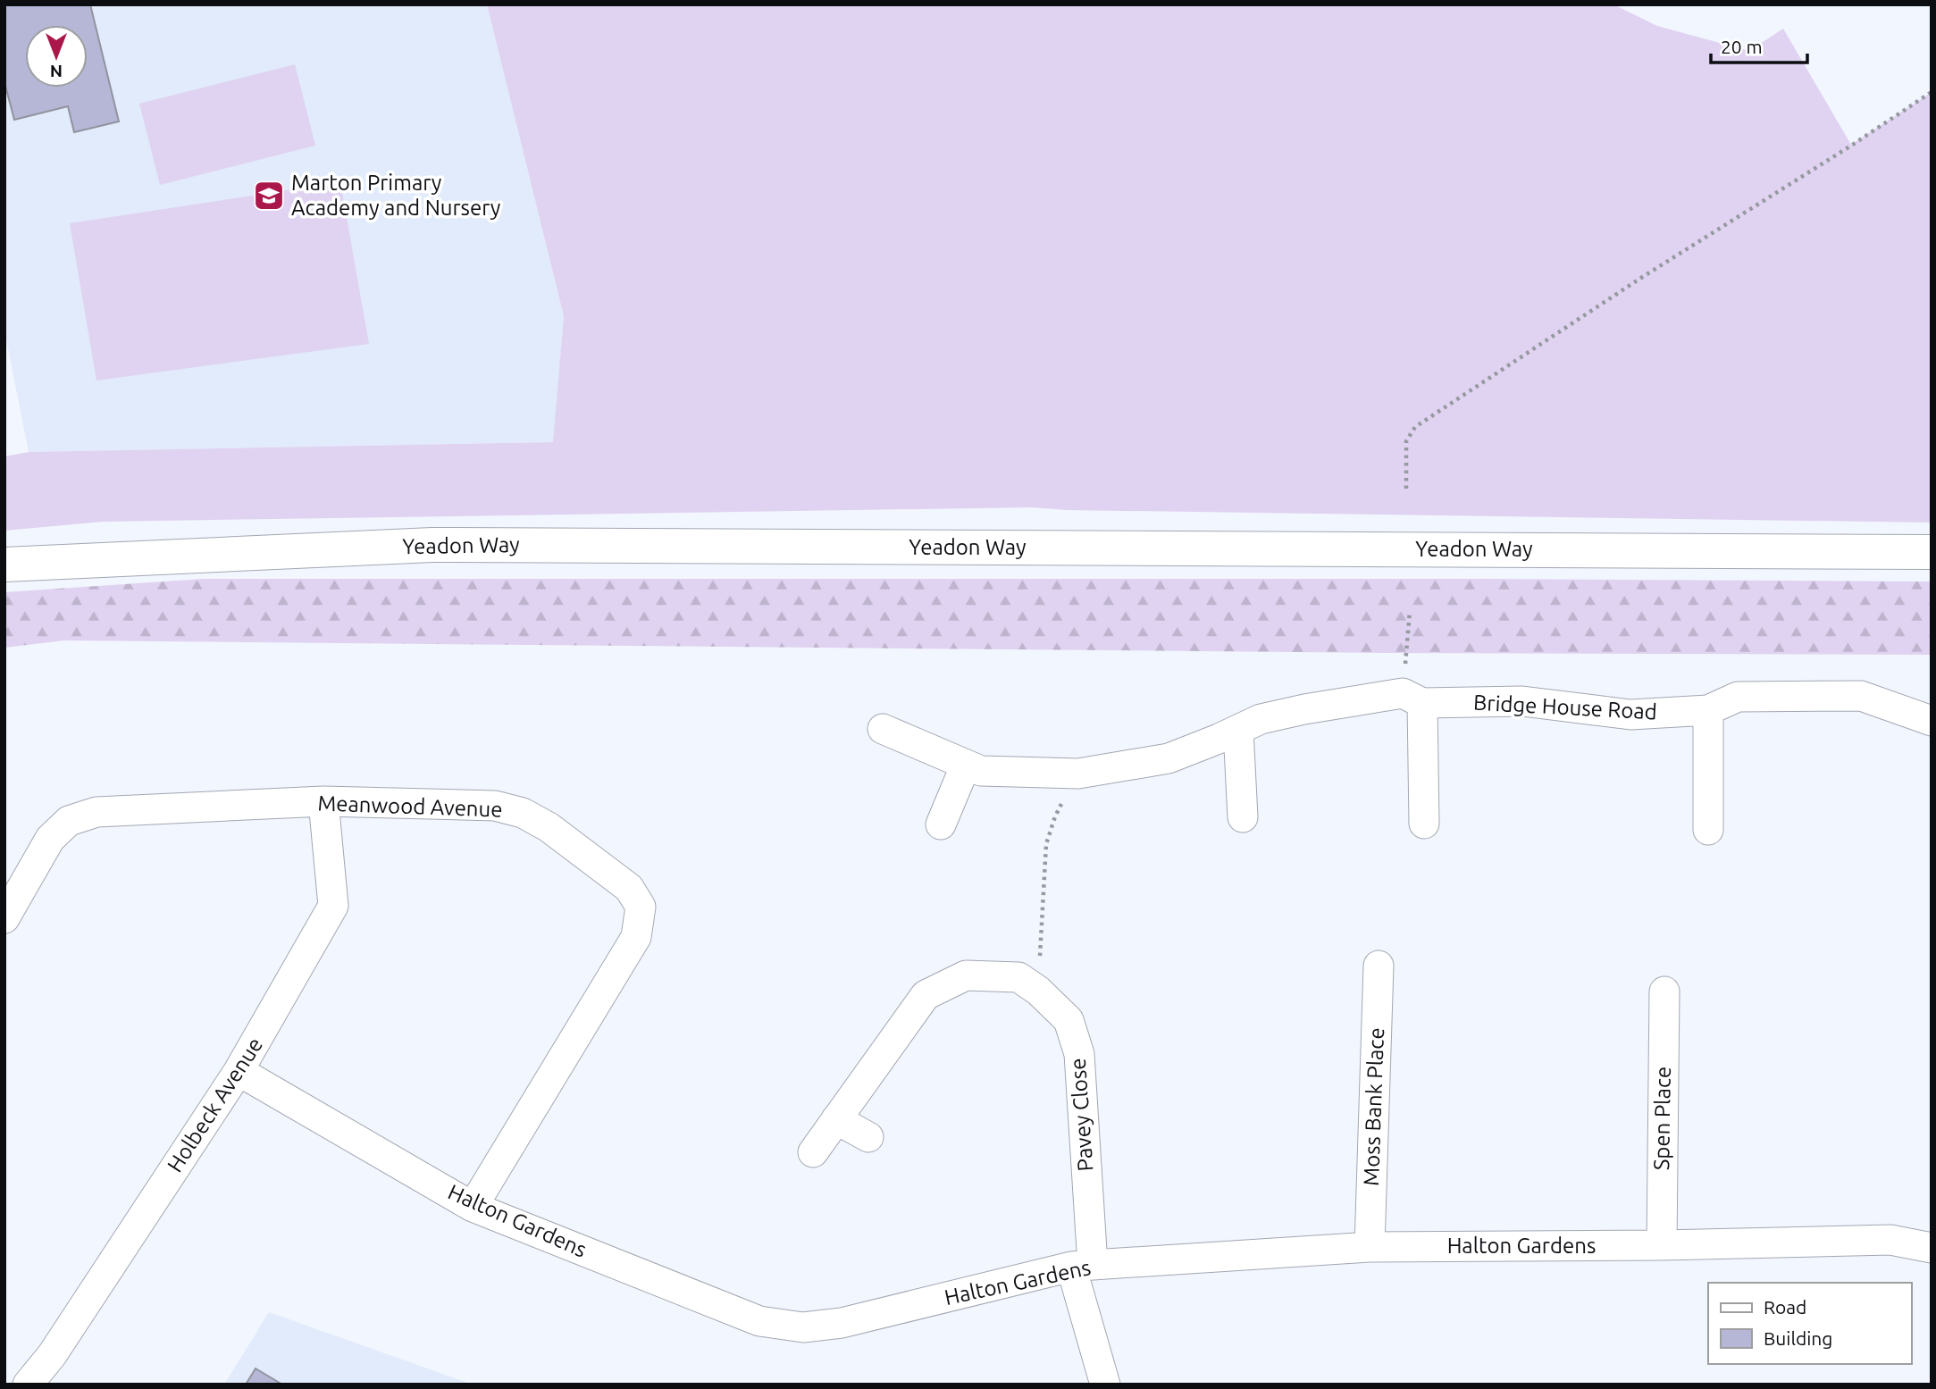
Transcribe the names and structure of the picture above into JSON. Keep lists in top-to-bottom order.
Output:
{
  "streets": {
    "street": [
      "Yeadon Way",
      "Bridge House Road",
      "Meanwood Avenue",
      "Holbeck Avenue",
      "Moss Bank Place",
      "Pavey Close",
      "Spen Place",
      "Halton Gardens"
    ]
  },
  "crossings": [
    ["Meanwood Avenue", "Holbeck Avenue"],
    ["Meanwood Avenue", "Halton Gardens"],
    ["Holbeck Avenue", "Halton Gardens"],
    ["Moss Bank Place", "Halton Gardens"],
    ["Pavey Close", "Halton Gardens"],
    ["Spen Place", "Halton Gardens"]
  ],
  "places": {
    "school or university": ["Marton Primary Academy and Nursery"]
  },
  "legend": ["Road", "Building"],
  "scale_bar": "20 m",
  "north": "bottom"
}
